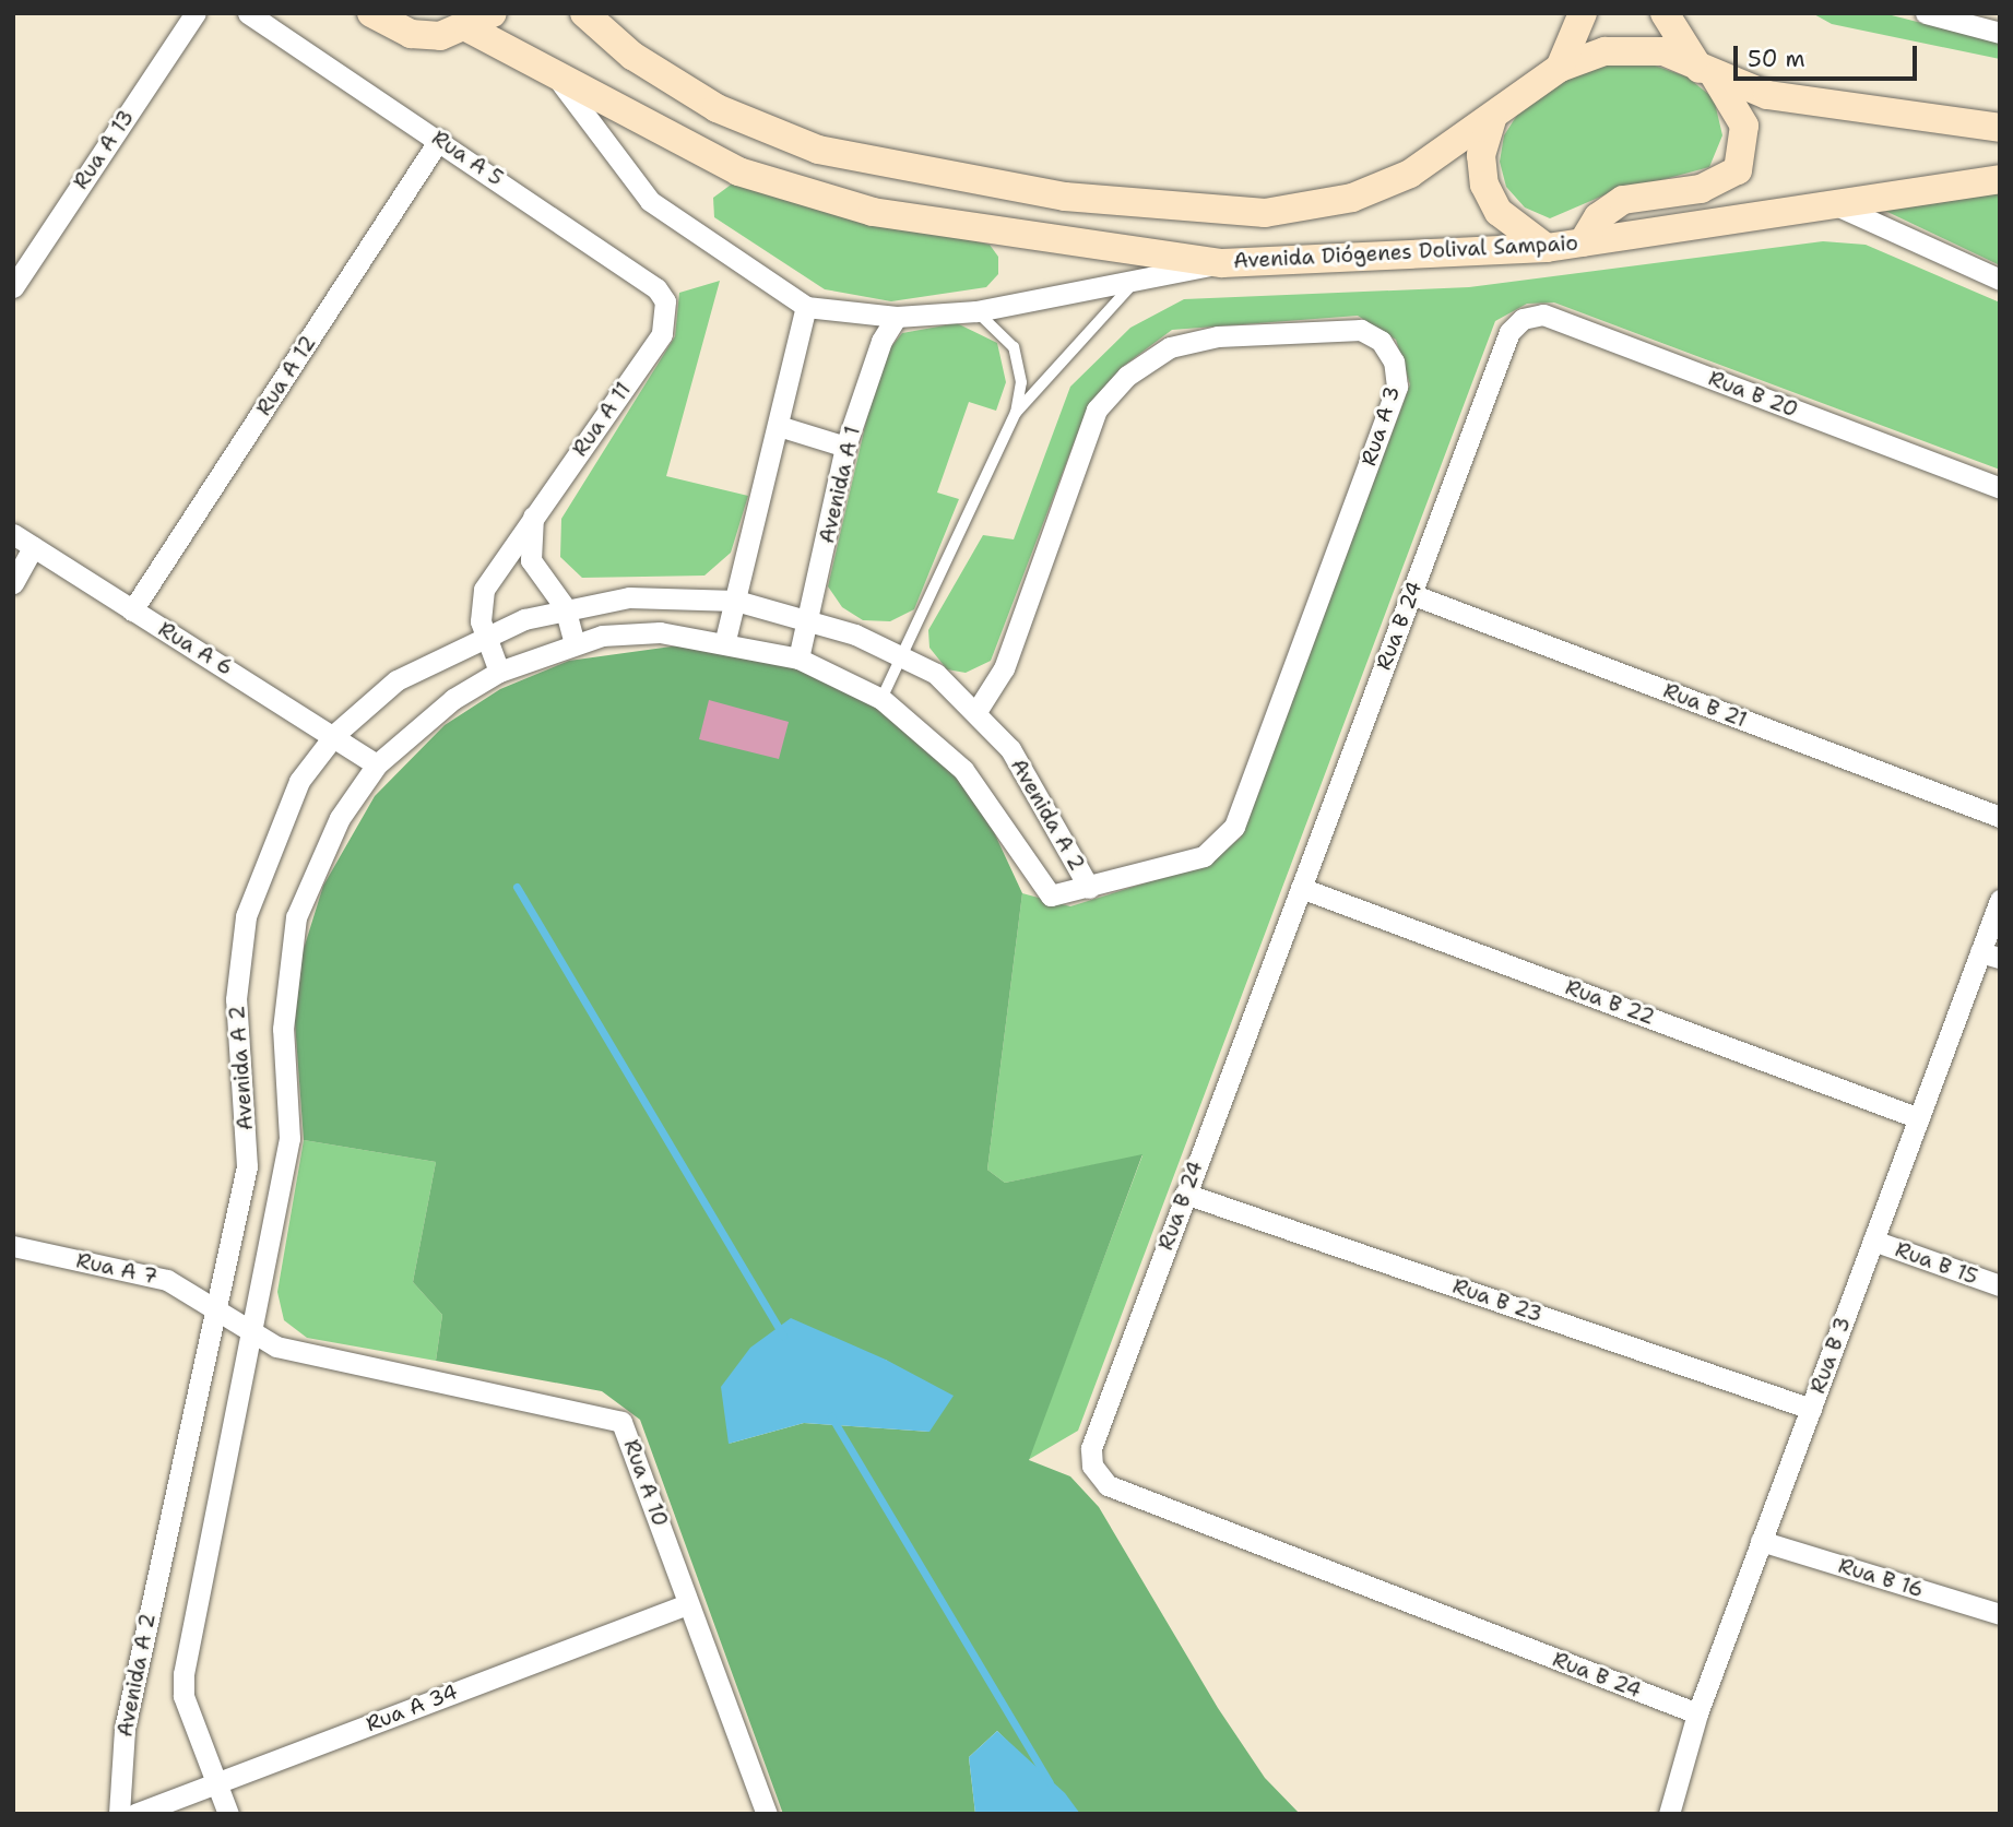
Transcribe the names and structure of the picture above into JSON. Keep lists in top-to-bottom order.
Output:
{
  "streets": {
    "street": [
      "Rua A 13",
      "Rua A 5",
      "Avenida Diógenes Dolival Sampaio",
      "Rua A 12",
      "Rua B 20",
      "Rua A 11",
      "Rua A 3",
      "Avenida A 1",
      "Rua B 24",
      "Rua A 6",
      "Rua B 21",
      "Avenida A 2",
      "Rua B 22",
      "Rua B 15",
      "Rua A 7",
      "Rua B 23",
      "Rua B 3",
      "Rua A 10",
      "Rua B 16",
      "Rua A 34"
    ]
  },
  "crossings": [
    ["Rua A 5", "Rua A 12"],
    ["Rua A 5", "Rua A 11"],
    ["Rua A 12", "Rua A 6"],
    ["Rua B 20", "Rua B 24"],
    ["Rua A 11", "Avenida A 2"],
    ["Rua A 3", "Avenida A 2"],
    ["Avenida A 1", "Avenida A 2"],
    ["Rua B 24", "Rua B 21"],
    ["Rua B 24", "Rua B 22"],
    ["Rua B 24", "Rua B 23"],
    ["Rua B 24", "Rua B 3"],
    ["Rua A 6", "Avenida A 2"],
    ["Avenida A 2", "Rua A 7"],
    ["Avenida A 2", "Rua A 10"],
    ["Avenida A 2", "Rua A 34"],
    ["Rua B 22", "Rua B 3"],
    ["Rua B 15", "Rua B 3"],
    ["Rua A 7", "Rua A 10"],
    ["Rua B 23", "Rua B 3"],
    ["Rua B 3", "Rua B 16"],
    ["Rua A 10", "Rua A 34"]
  ],
  "scale_bar": "50 m"
}
